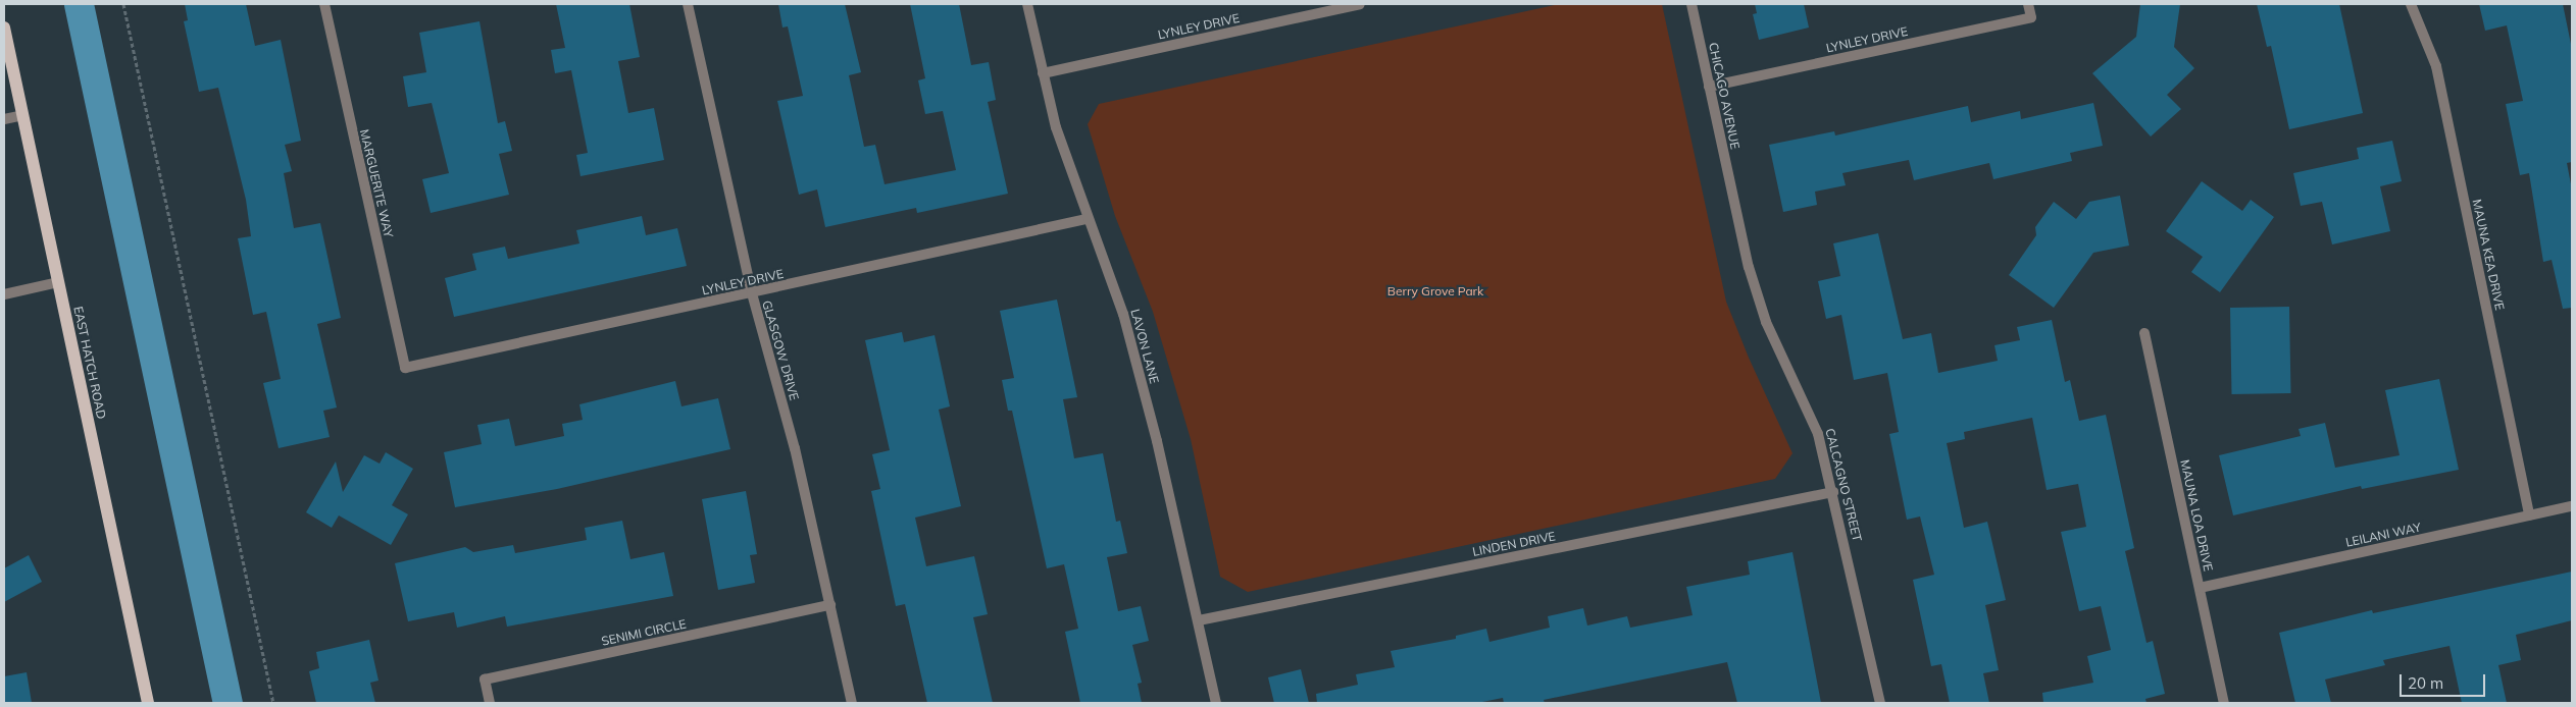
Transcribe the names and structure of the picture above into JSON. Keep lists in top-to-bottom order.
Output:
{
  "streets": {
    "main road": ["EAST HATCH ROAD"],
    "street": [
      "LYNLEY DRIVE",
      "CHICAGO AVENUE",
      "MARGUERITE WAY",
      "MAUNA KEA DRIVE",
      "LAVON LANE",
      "GLASGOW DRIVE",
      "CALCAGNO STREET",
      "MAUNA LOA DRIVE",
      "LEILANI WAY",
      "LINDEN DRIVE",
      "SENIMI CIRCLE"
    ]
  },
  "crossings": [
    ["LYNLEY DRIVE", "CHICAGO AVENUE"],
    ["LYNLEY DRIVE", "MARGUERITE WAY"],
    ["LYNLEY DRIVE", "LAVON LANE"],
    ["LYNLEY DRIVE", "GLASGOW DRIVE"],
    ["CHICAGO AVENUE", "CALCAGNO STREET"],
    ["MAUNA KEA DRIVE", "LEILANI WAY"],
    ["LAVON LANE", "LINDEN DRIVE"],
    ["GLASGOW DRIVE", "SENIMI CIRCLE"],
    ["CALCAGNO STREET", "LINDEN DRIVE"],
    ["MAUNA LOA DRIVE", "LEILANI WAY"]
  ],
  "parks": ["Berry Grove Park"],
  "scale_bar": "20 m"
}
